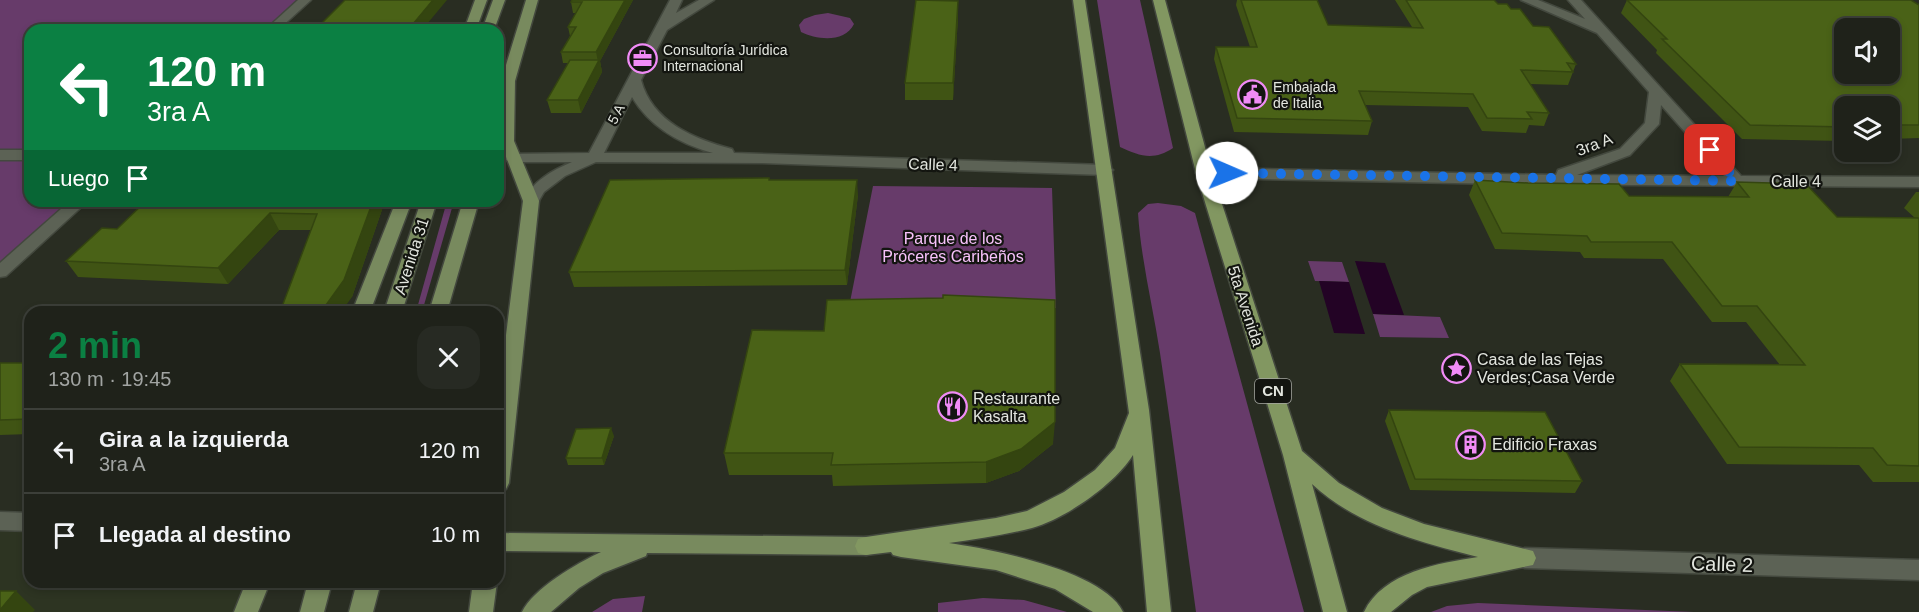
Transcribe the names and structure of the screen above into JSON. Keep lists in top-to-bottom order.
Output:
{
  "streets": {
    "highway": ["5ta Avenida", "CN"],
    "main road": ["Avenida 31"],
    "street": [
      "5 A",
      "3ra A",
      "Calle 4",
      "Calle 2"
    ]
  },
  "crossings": [
    ["5 A", "Calle 4"],
    ["3ra A", "Calle 4"],
    ["Calle 4", "5ta Avenida"]
  ],
  "parks": ["Parque de los Próceres Caribeños"],
  "places": {
    "office": ["Consultoría Jurídica Internacional"],
    "public building": ["Embajada de Italia"],
    "place": ["Casa de las Tejas Verdes;Casa Verde"],
    "restaurant": ["Restaurante Kasalta"],
    "building": ["Edificio Fraxas"]
  },
  "page": {
    "turn": ["120 m", "3ra A"],
    "then": "Luego",
    "heading": ["2 min", "130 m · 19:45"],
    "list": [
      {
        "name": "Gira a la izquierda",
        "note": "3ra A",
        "value": "120 m"
      },
      {
        "name": "Llegada al destino",
        "value": "10 m"
      }
    ]
  }
}
